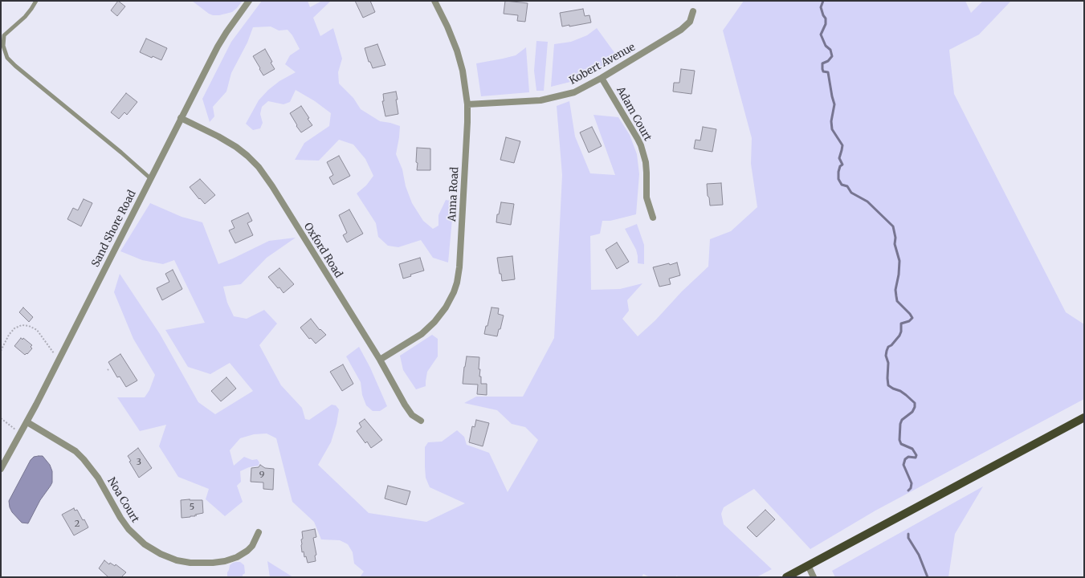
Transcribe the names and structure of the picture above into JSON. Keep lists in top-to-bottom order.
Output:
{
  "streets": {
    "street": [
      "Kobert Avenue",
      "Adam Court",
      "Anna Road",
      "Sand Shore Road",
      "Oxford Road",
      "Noa Court"
    ]
  },
  "crossings": [
    ["Kobert Avenue", "Adam Court"],
    ["Kobert Avenue", "Anna Road"],
    ["Anna Road", "Oxford Road"],
    ["Sand Shore Road", "Oxford Road"],
    ["Sand Shore Road", "Noa Court"]
  ],
  "house_numbers": [
    "3",
    "9",
    "5",
    "2"
  ]
}
